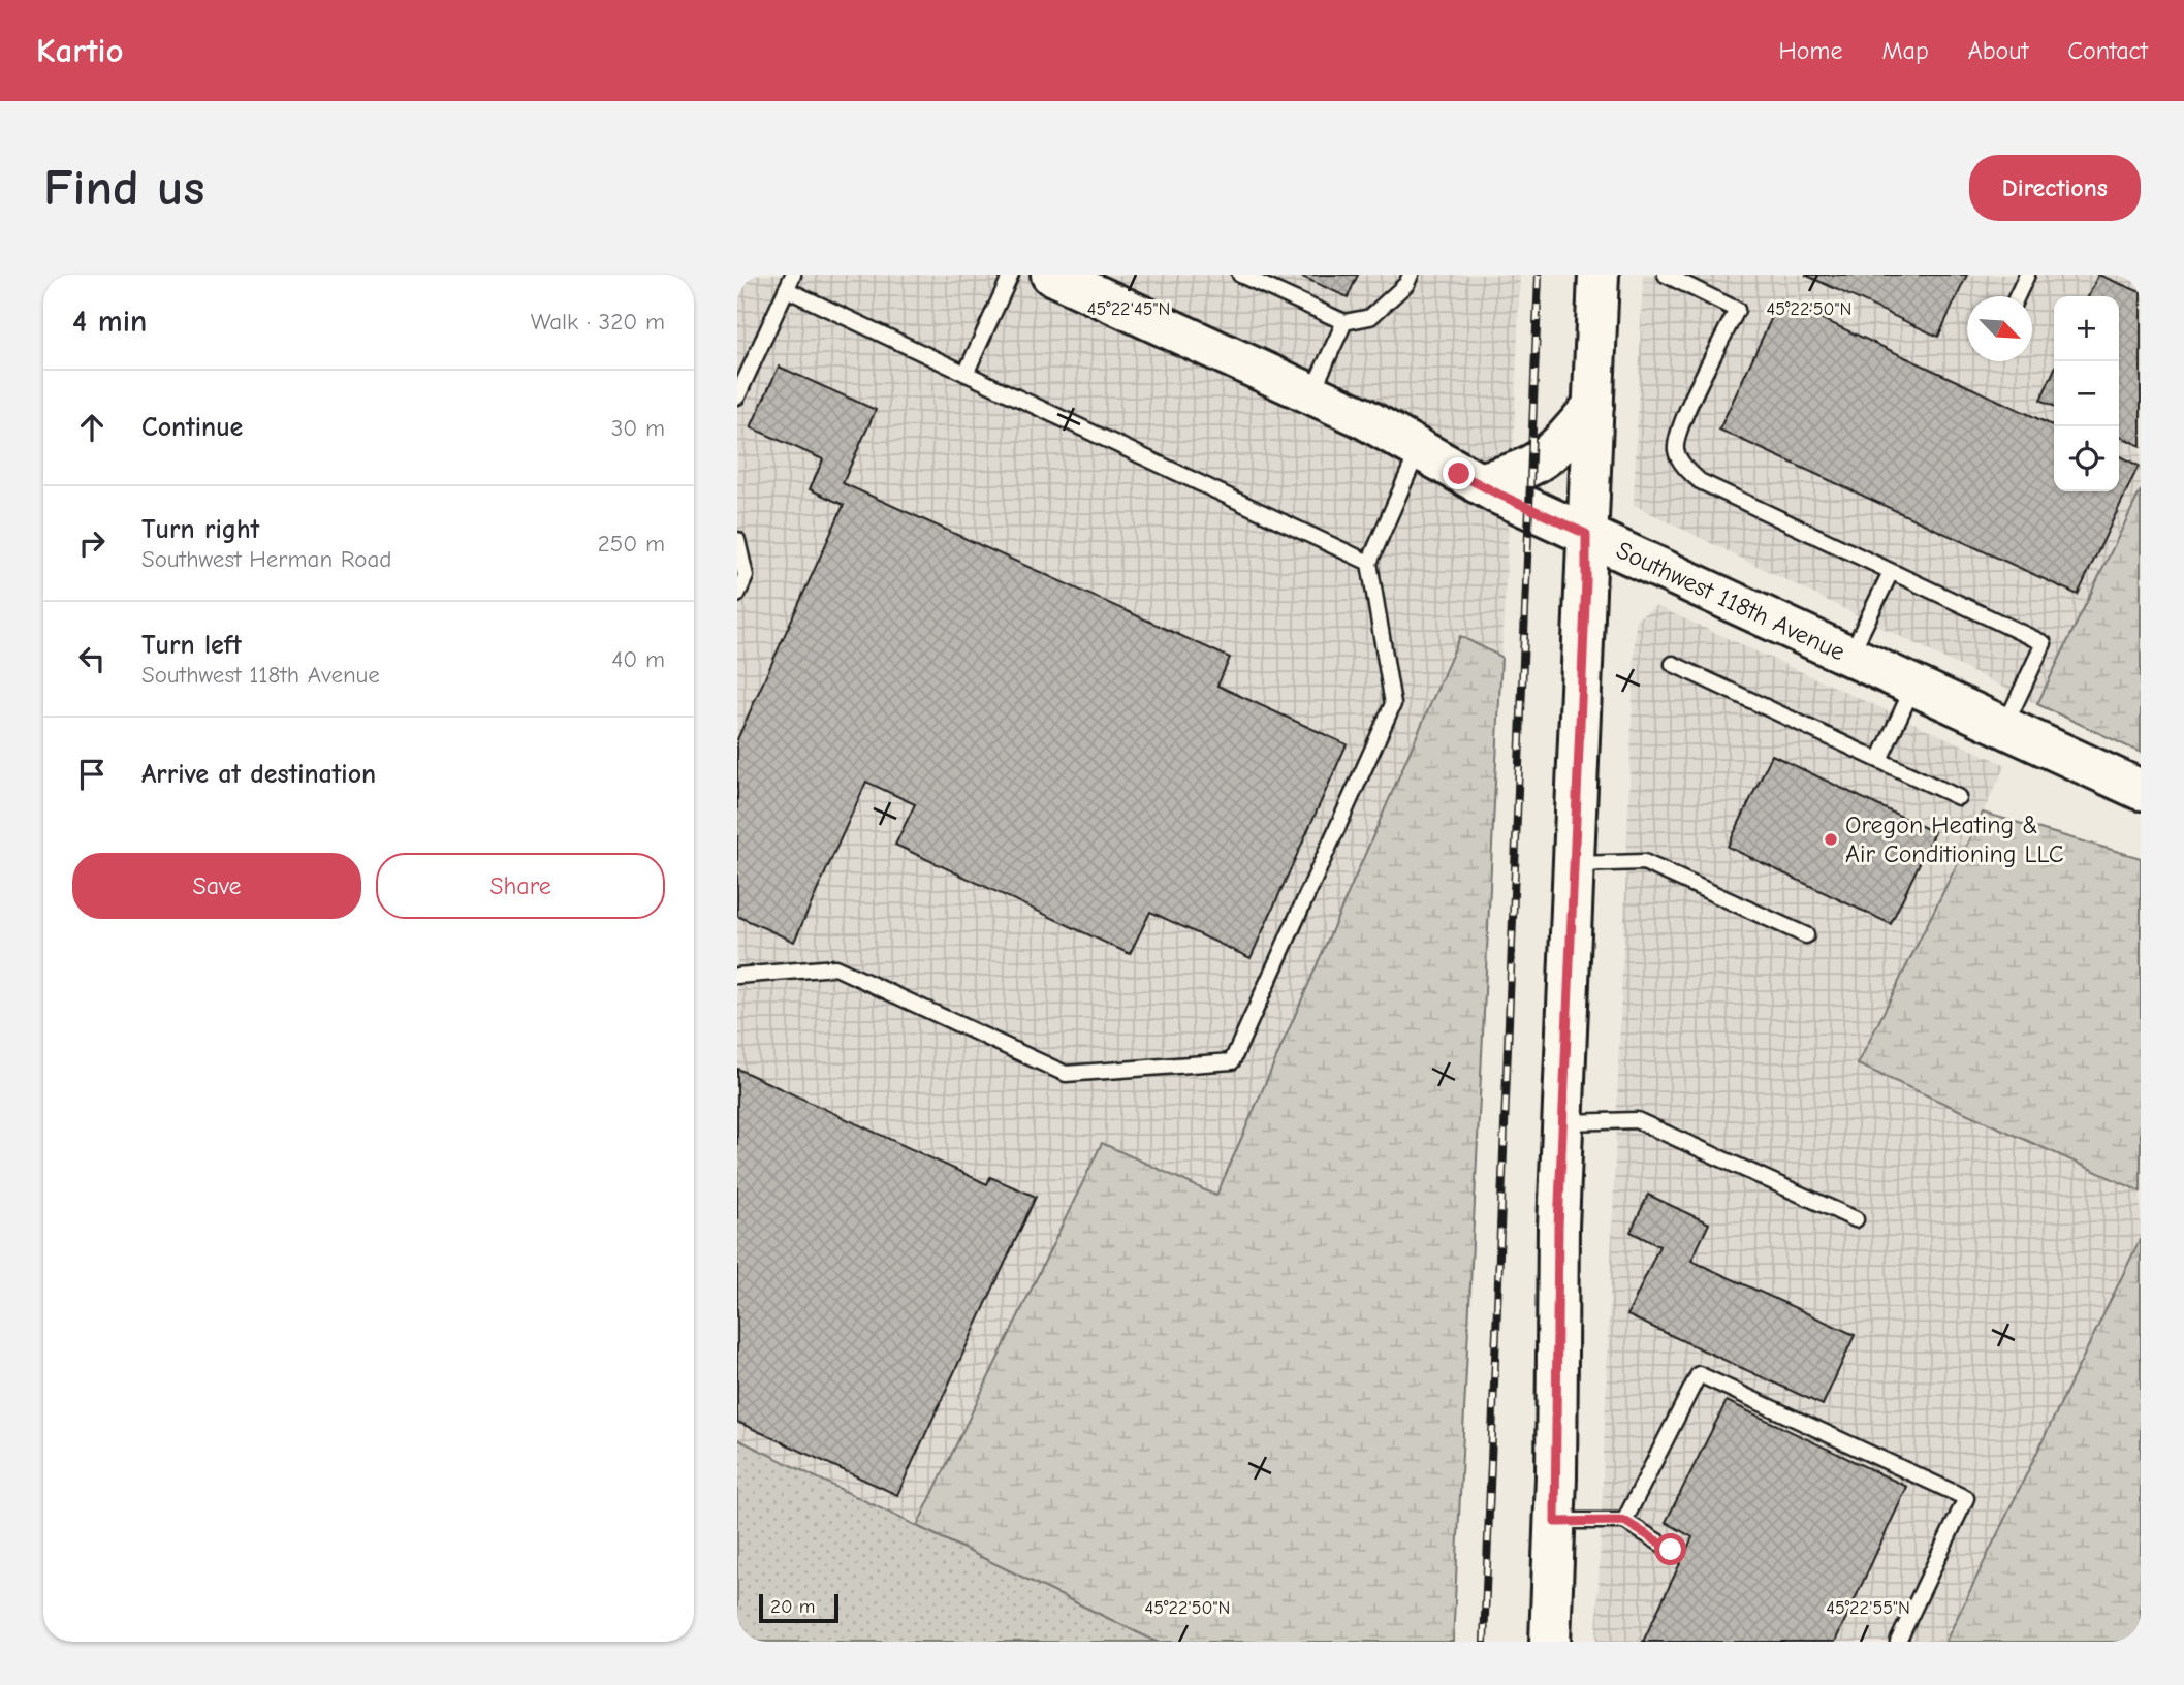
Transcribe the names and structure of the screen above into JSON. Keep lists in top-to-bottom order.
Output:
{
  "streets": {
    "main road": ["Southwest 118th Avenue"]
  },
  "places": ["Oregon Heating & Air Conditioning LLC"],
  "scale_bar": "20 m",
  "north": "bottom right",
  "page": {
    "header": "Kartio",
    "nav": [
      "Home",
      "Map",
      "About",
      "Contact"
    ],
    "buttons": [
      "Directions",
      ["Save", "Share"]
    ],
    "title": "Find us",
    "heading": ["4 min", "Walk · 320 m"],
    "map_buttons": ["+", "−"],
    "list": [
      ["Continue", "30 m"],
      ["Turn right", "Southwest Herman Road", "250 m"],
      ["Turn left", "Southwest 118th Avenue", "40 m"],
      "Arrive at destination"
    ],
    "scale": "20 m"
  },
  "coordinates": ["45°22'45\"N", "45°22'50\"N", "45°22'55\"N"]
}
